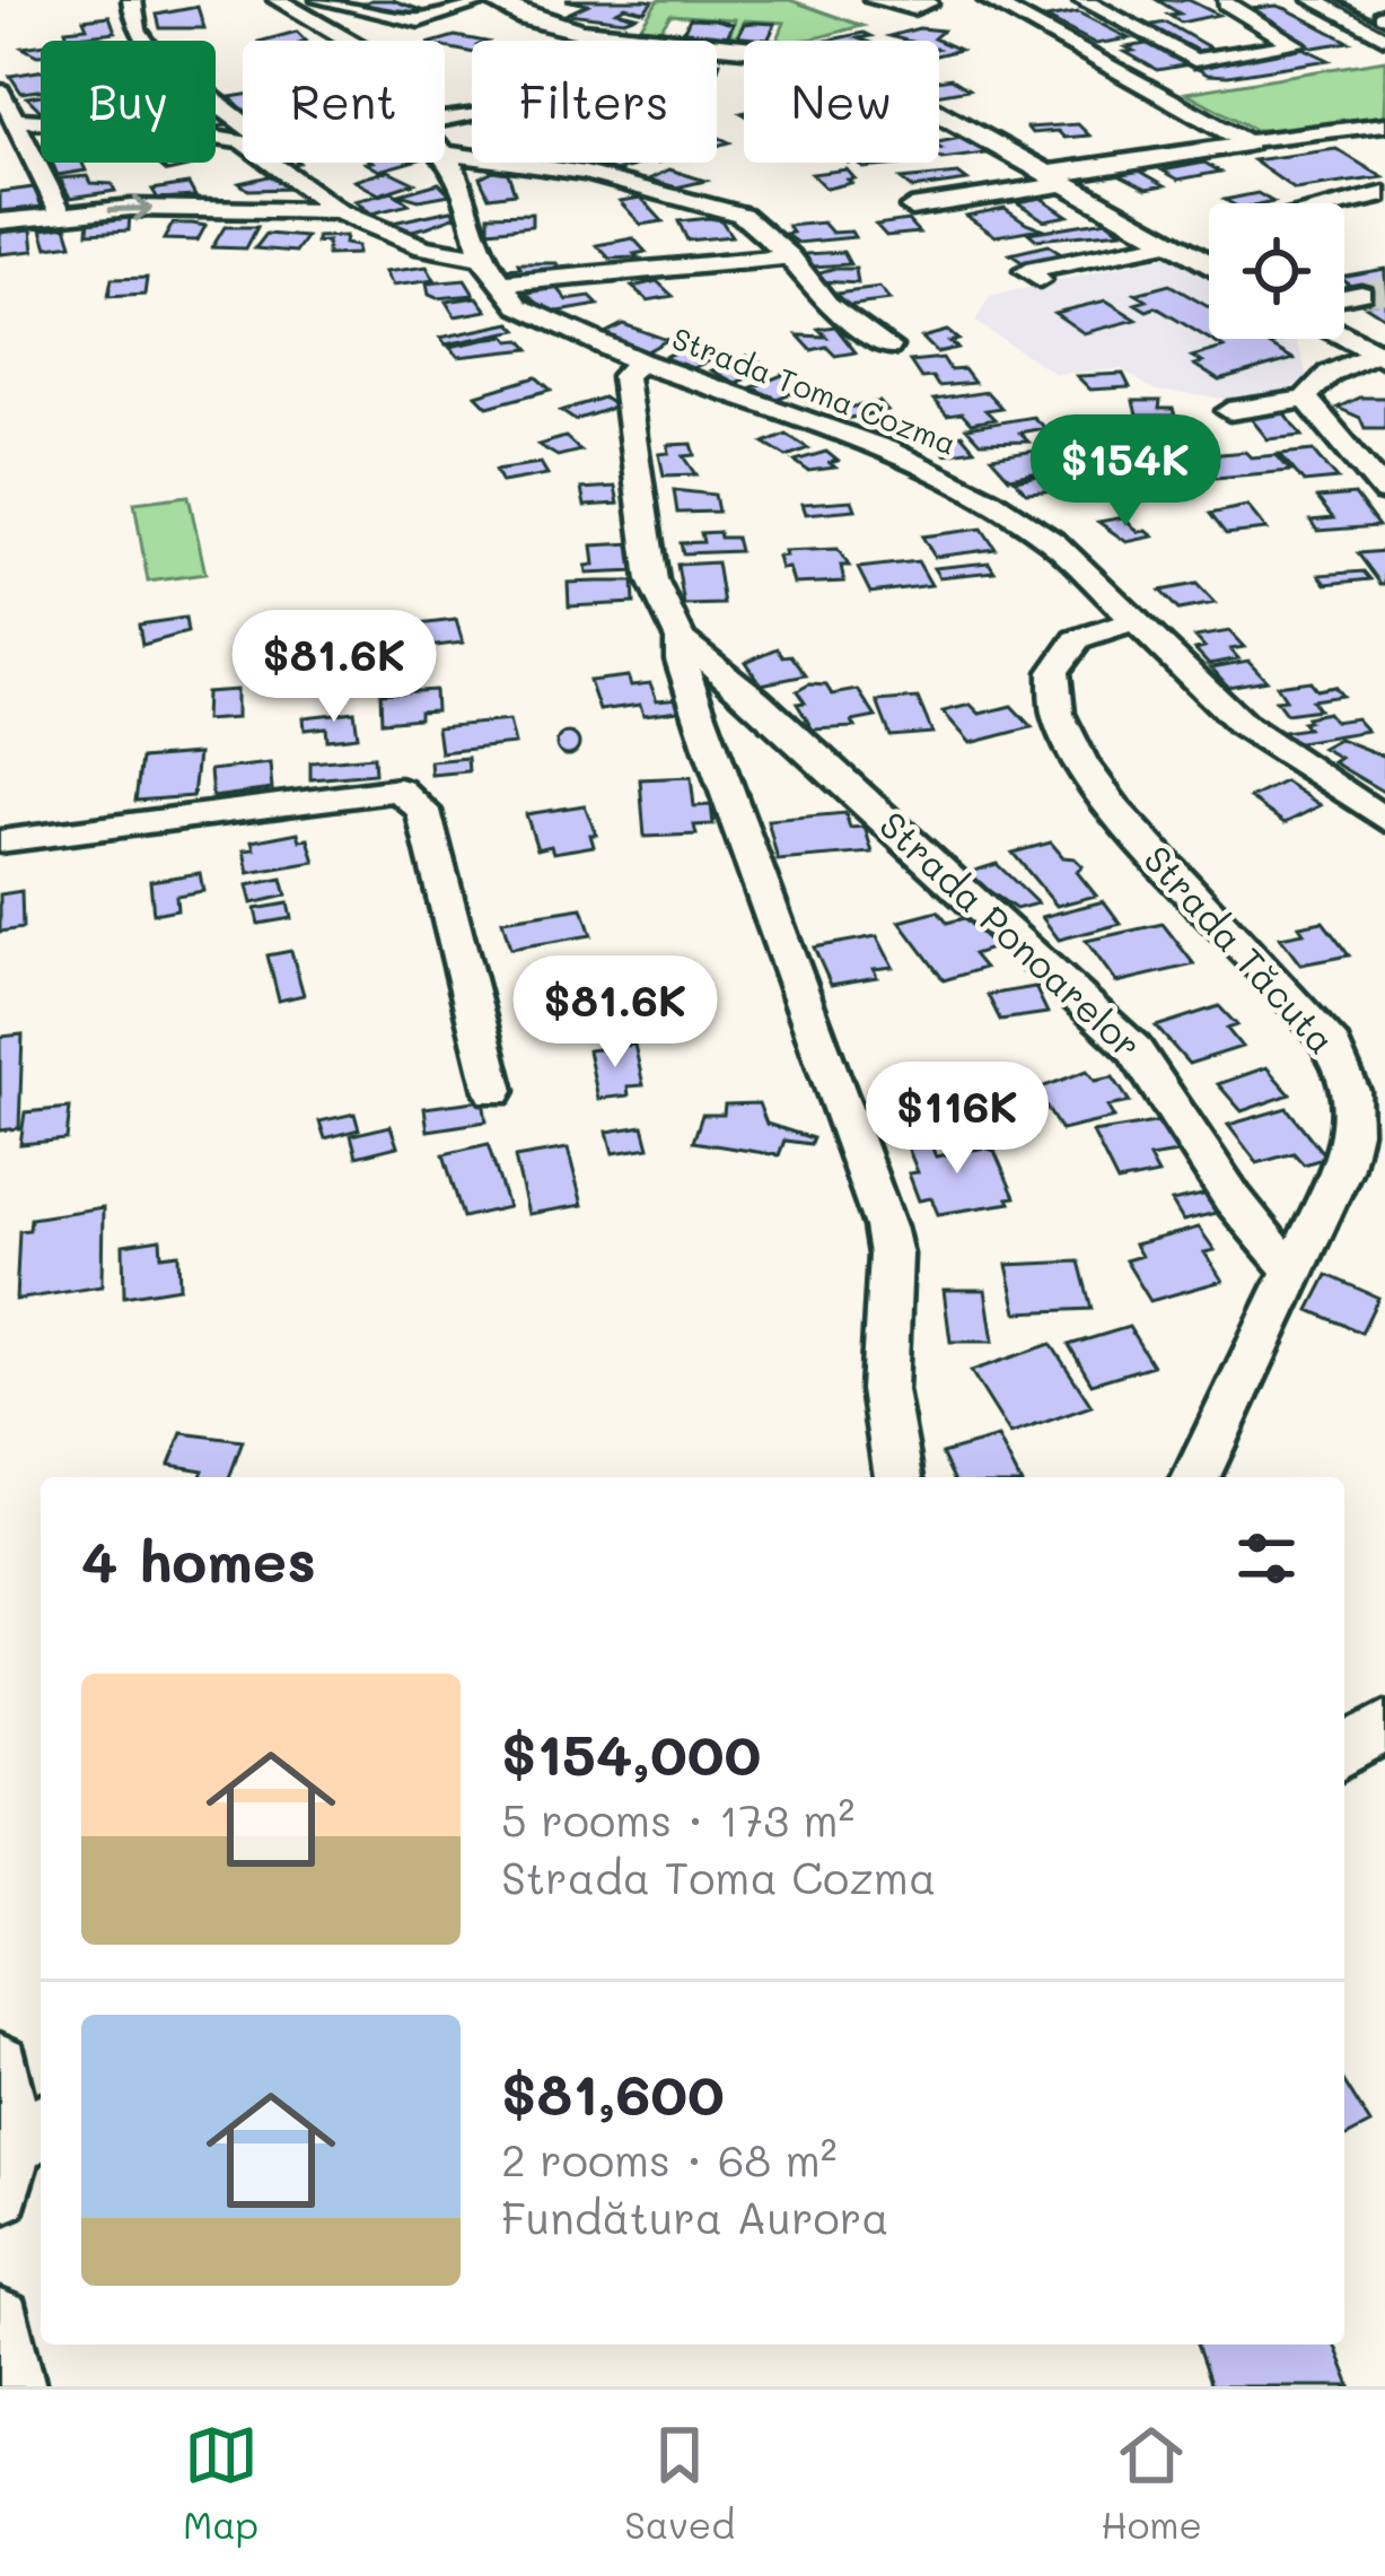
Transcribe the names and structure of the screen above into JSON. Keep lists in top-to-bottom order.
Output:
{
  "streets": {
    "street": ["Strada Toma Cozma", "Strada Ponoarelor", "Strada Tăcuta"]
  },
  "crossings": [
    ["Strada Toma Cozma", "Strada Tăcuta"],
    ["Strada Ponoarelor", "Strada Tăcuta"]
  ],
  "page": {
    "chip": [
      "Buy",
      "Rent",
      "Filters",
      "New"
    ],
    "price": [
      "$154K",
      "$81.6K",
      "$81.6K",
      "$116K"
    ],
    "heading": "4 homes",
    "list": [
      {
        "name": "$154,000",
        "note": "5 rooms · 173 m² · Strada Toma Cozma"
      },
      {
        "name": "$81,600",
        "note": "2 rooms · 68 m² · Fundătura Aurora"
      }
    ],
    "tabs": ["Map", "Saved", "Home"]
  }
}
